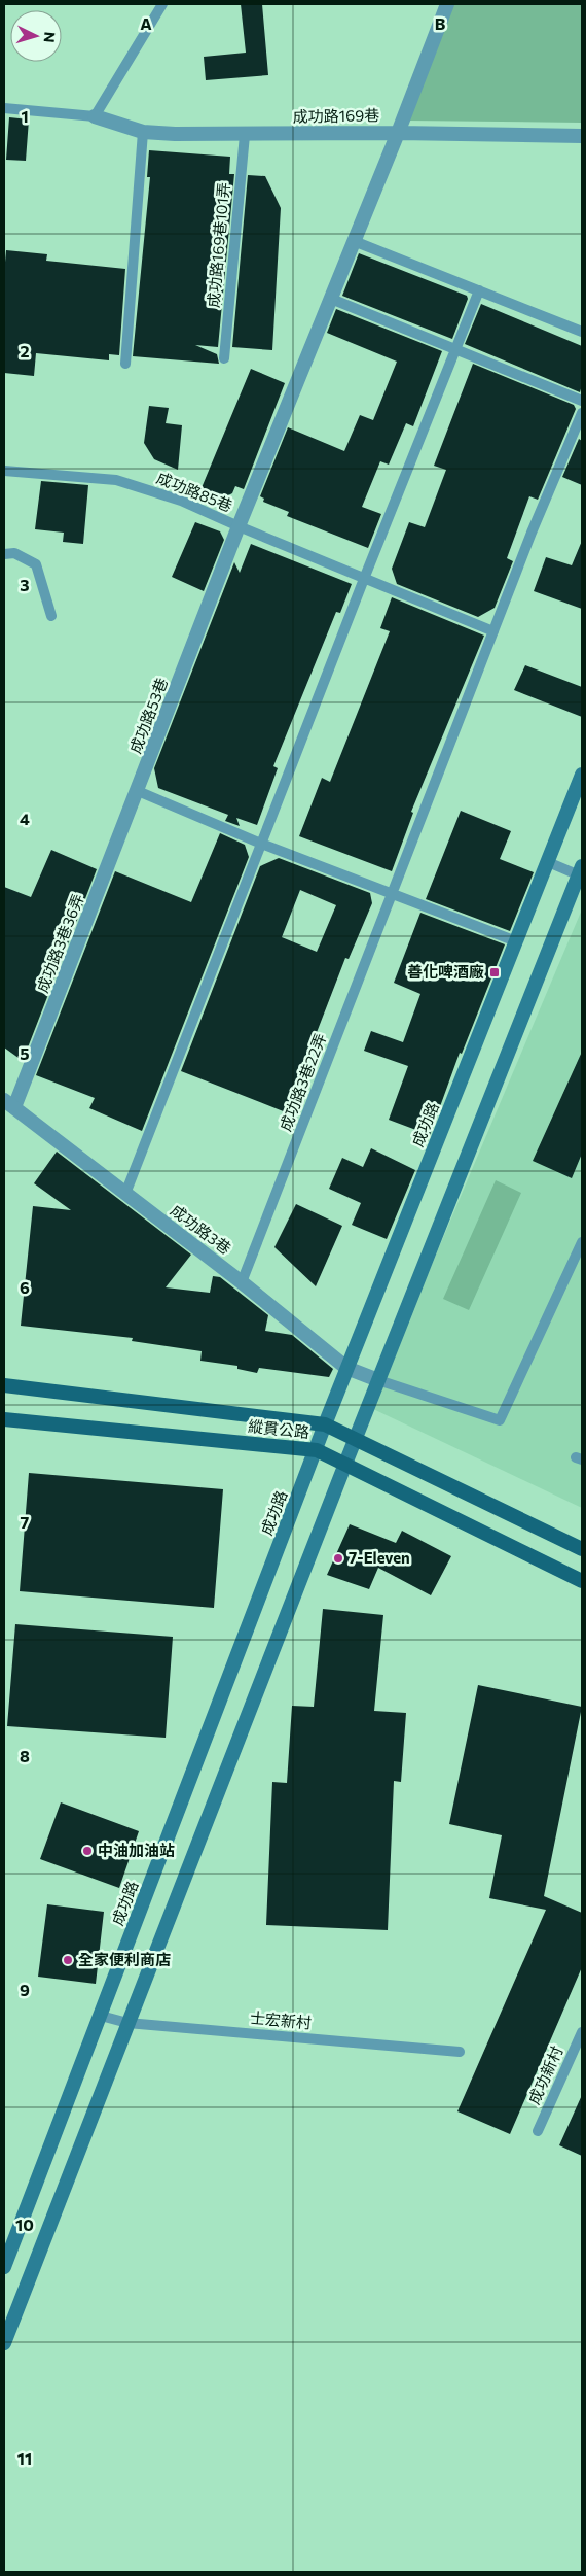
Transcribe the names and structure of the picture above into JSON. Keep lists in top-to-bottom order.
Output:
{
  "streets": {
    "main road": ["成功路", "縱貫公路"],
    "street": [
      "成功路169巷",
      "成功路53巷",
      "成功路3巷36弄",
      "成功路3巷"
    ],
    "lane": [
      "成功路169巷101弄",
      "成功路85巷",
      "成功路3巷22弄",
      "士宏新村",
      "成功新村"
    ]
  },
  "crossings": [
    ["成功路169巷", "成功路169巷101弄"],
    ["成功路169巷", "成功路53巷"],
    ["成功路85巷", "成功路53巷"],
    ["成功路53巷", "成功路3巷36弄"],
    ["成功路3巷36弄", "成功路3巷"],
    ["成功路3巷22弄", "成功路3巷"],
    ["成功路", "成功路3巷"],
    ["成功路", "縱貫公路"],
    ["成功路", "士宏新村"]
  ],
  "places": {
    "transit": ["善化啤酒廠"],
    "other": ["7-Eleven", "中油加油站", "全家便利商店"]
  },
  "north": "right",
  "grid": {
    "columns": ["A", "B"],
    "rows": [
      "1",
      "2",
      "3",
      "4",
      "5",
      "6",
      "7",
      "8",
      "9",
      "10",
      "11"
    ]
  }
}
